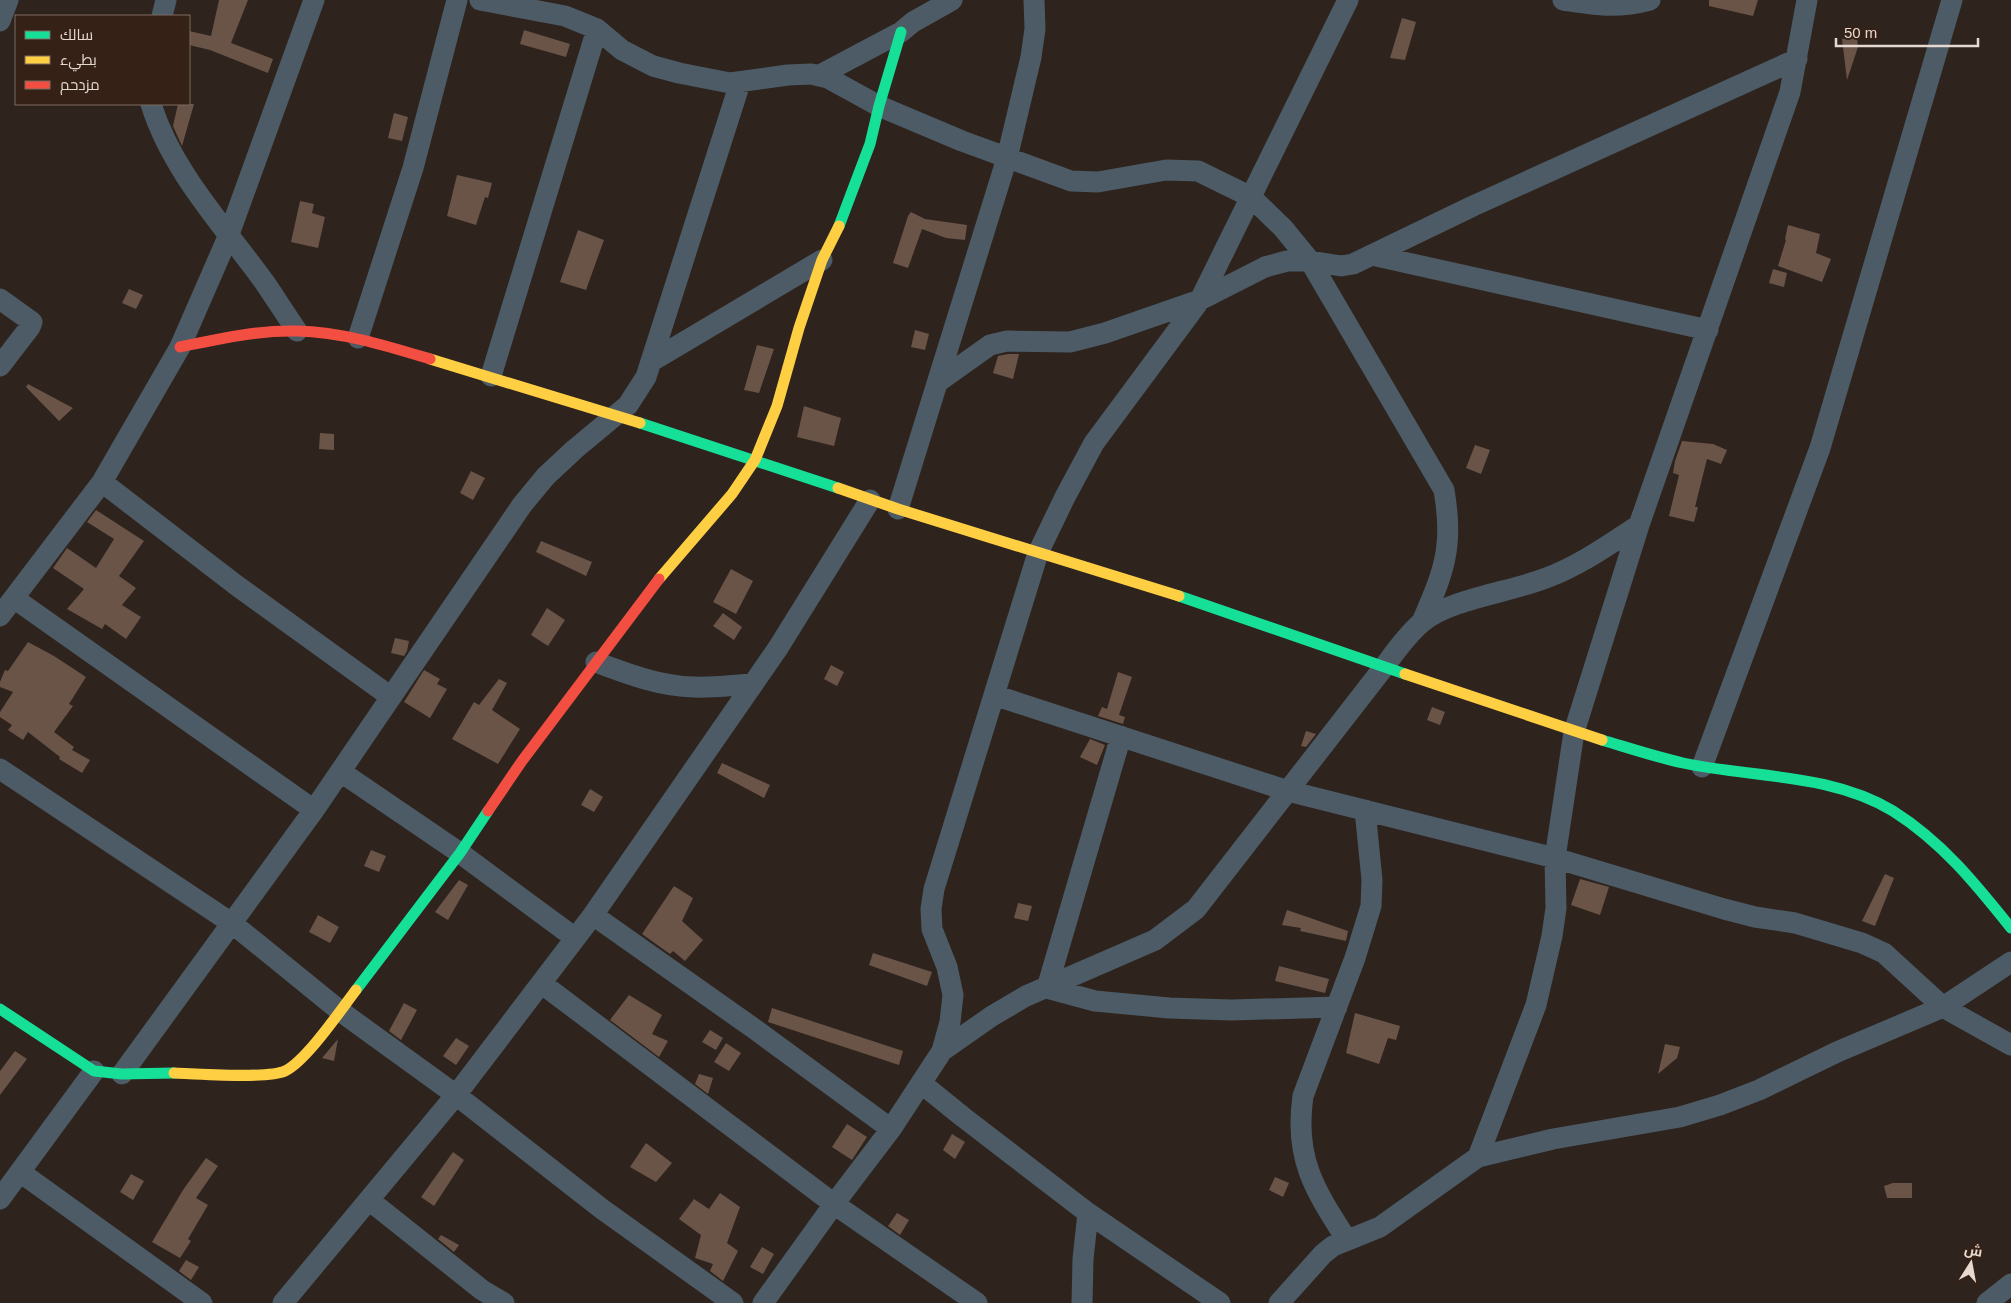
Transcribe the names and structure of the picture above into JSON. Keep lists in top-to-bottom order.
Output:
{
  "legend": ["سالك", "بطيء", "مزدحم"],
  "scale_bar": "50 m",
  "north": "top"
}
